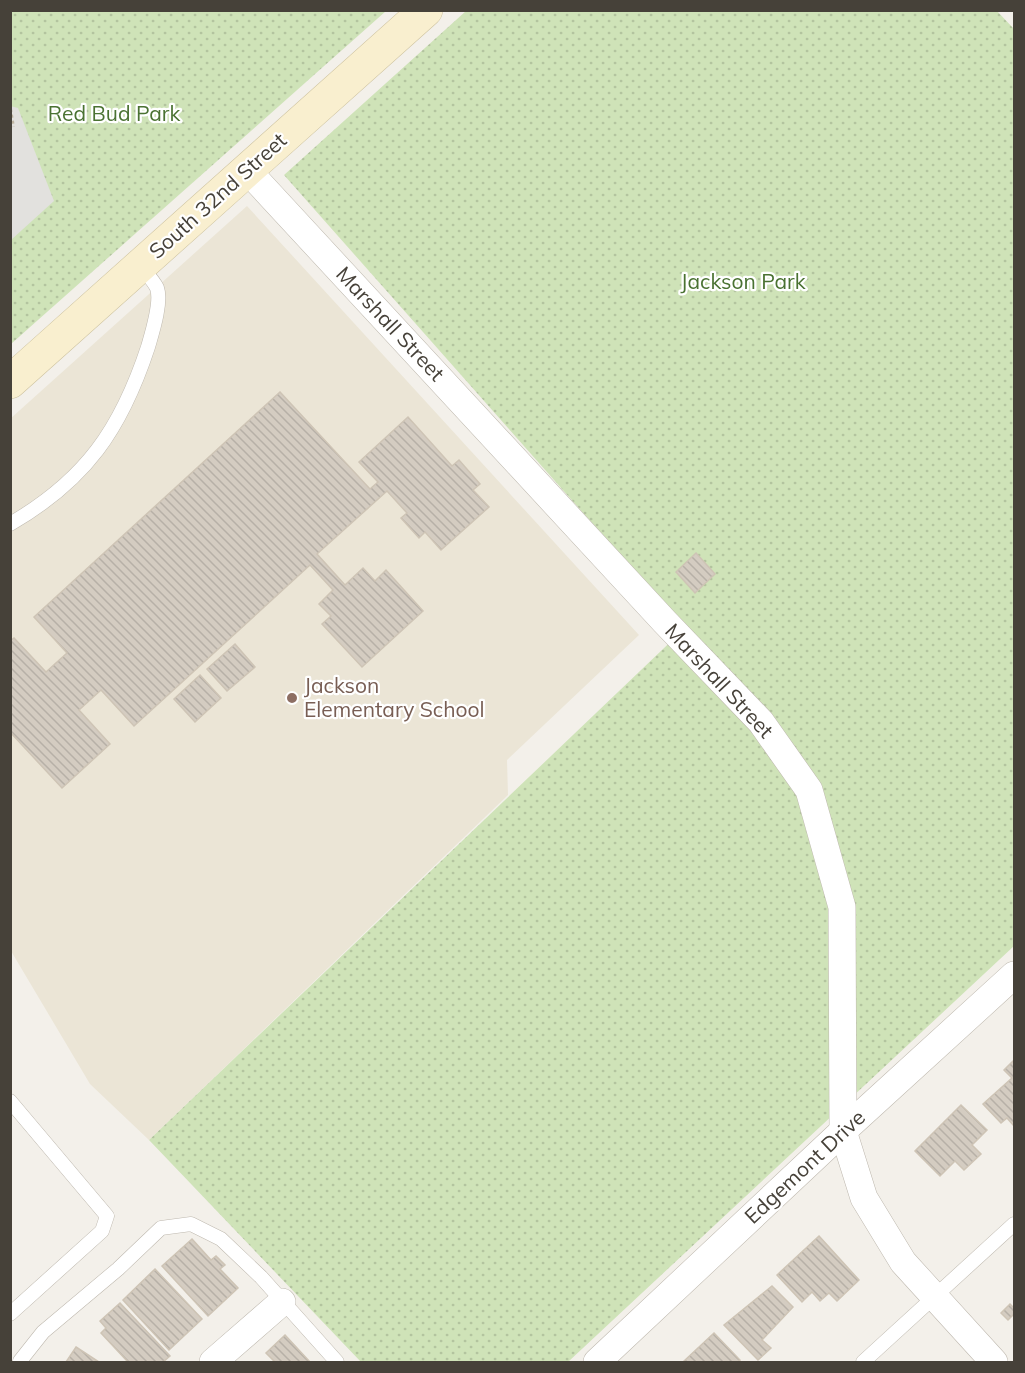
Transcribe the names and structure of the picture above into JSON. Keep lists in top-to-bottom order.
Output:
{
  "streets": {
    "street": ["South 32nd Street", "Marshall Street", "Edgemont Drive"]
  },
  "crossings": [
    ["South 32nd Street", "Marshall Street"],
    ["Marshall Street", "Edgemont Drive"]
  ],
  "parks": ["Red Bud Park", "Jackson Park"],
  "places": ["Jackson Elementary School"]
}
